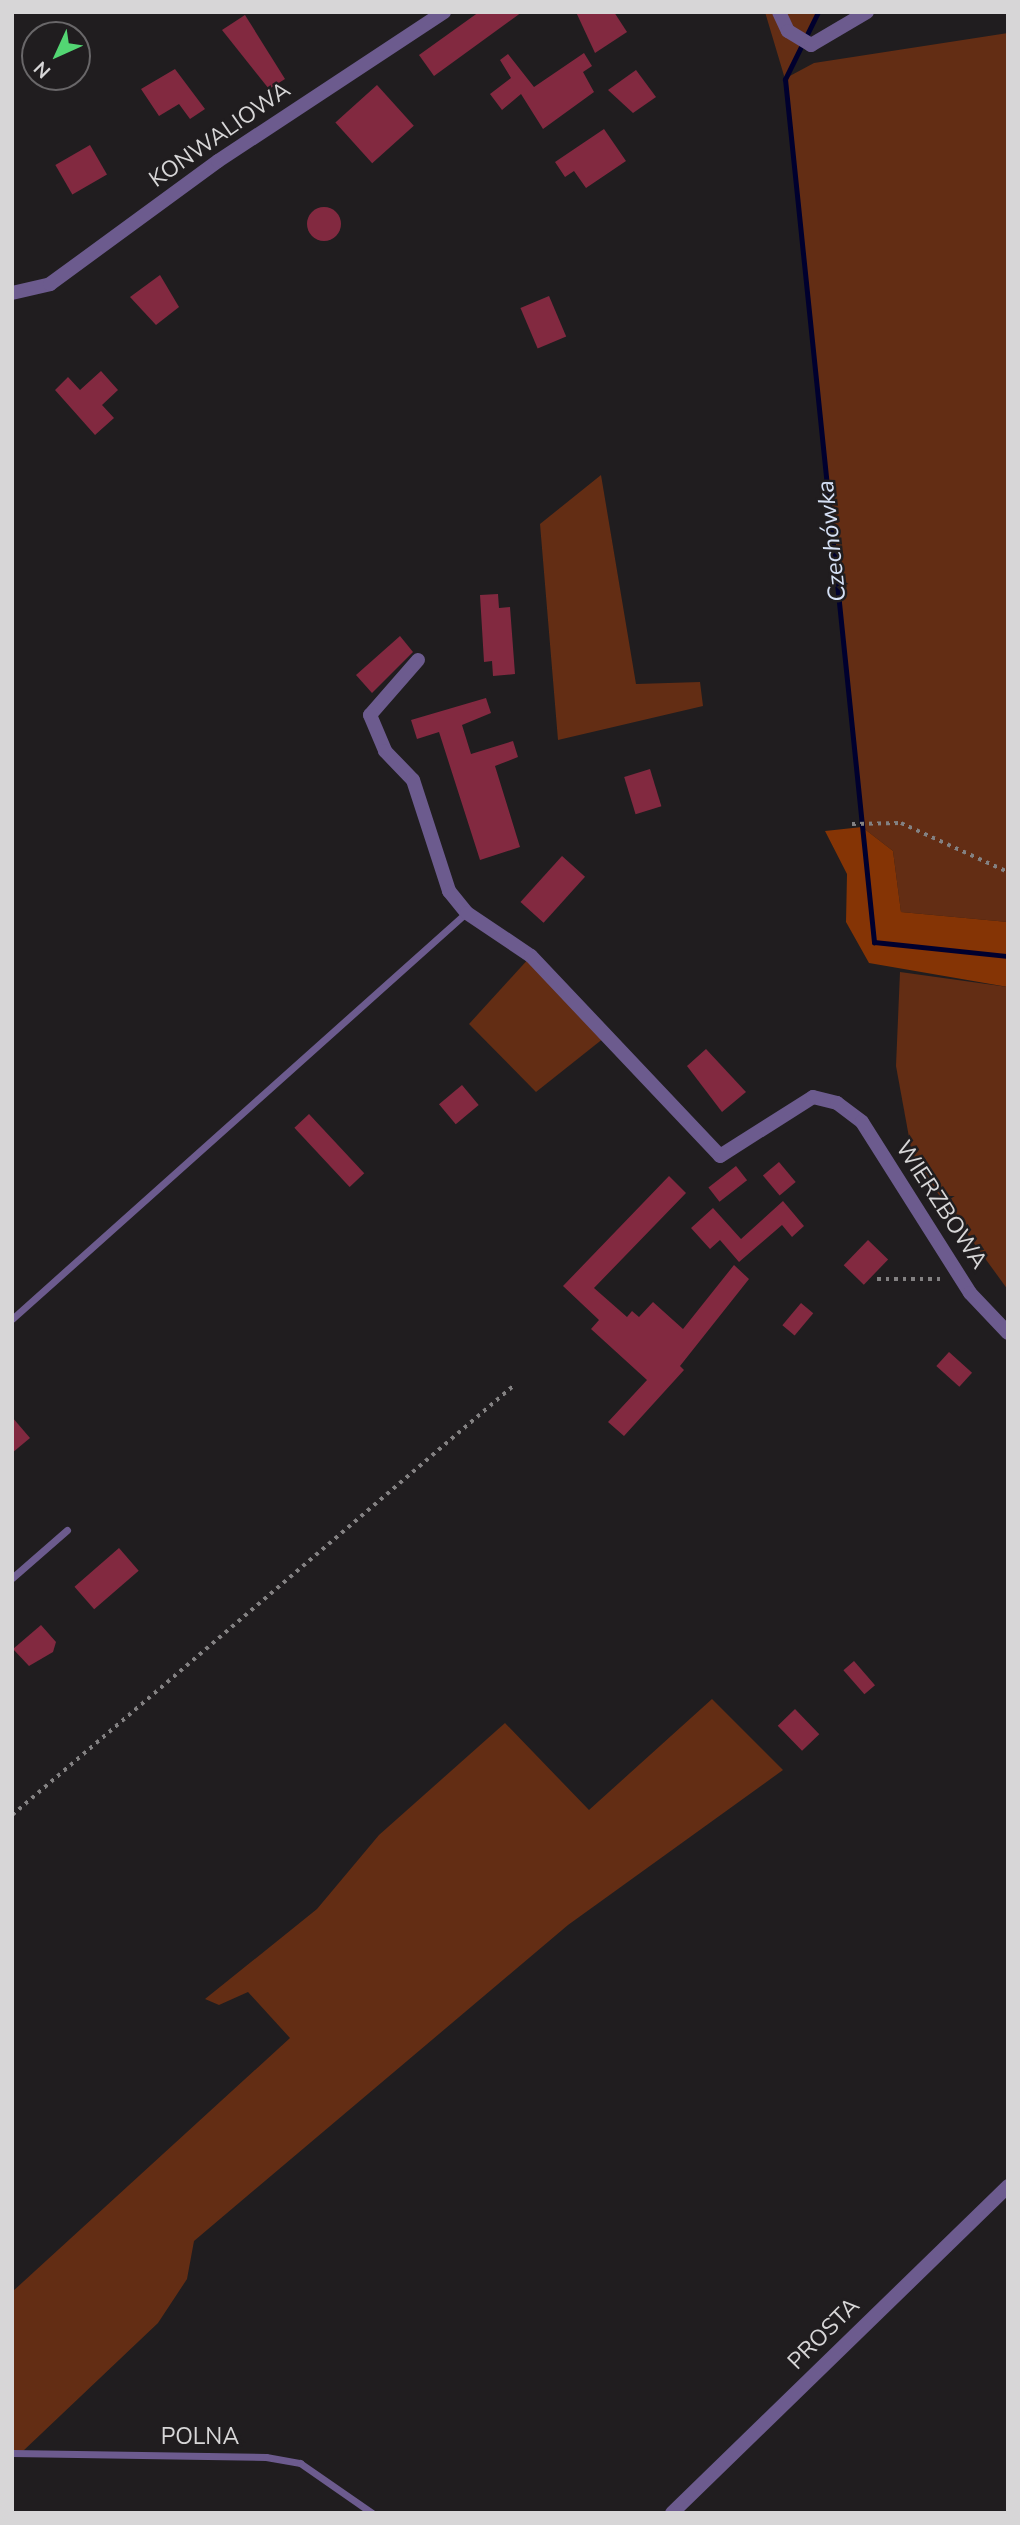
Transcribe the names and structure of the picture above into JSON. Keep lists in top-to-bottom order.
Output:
{
  "streets": {
    "street": ["KONWALIOWA", "WIERZBOWA", "PROSTA"],
    "lane": ["POLNA"]
  },
  "water": ["Czechówka"],
  "north": "bottom left"
}
